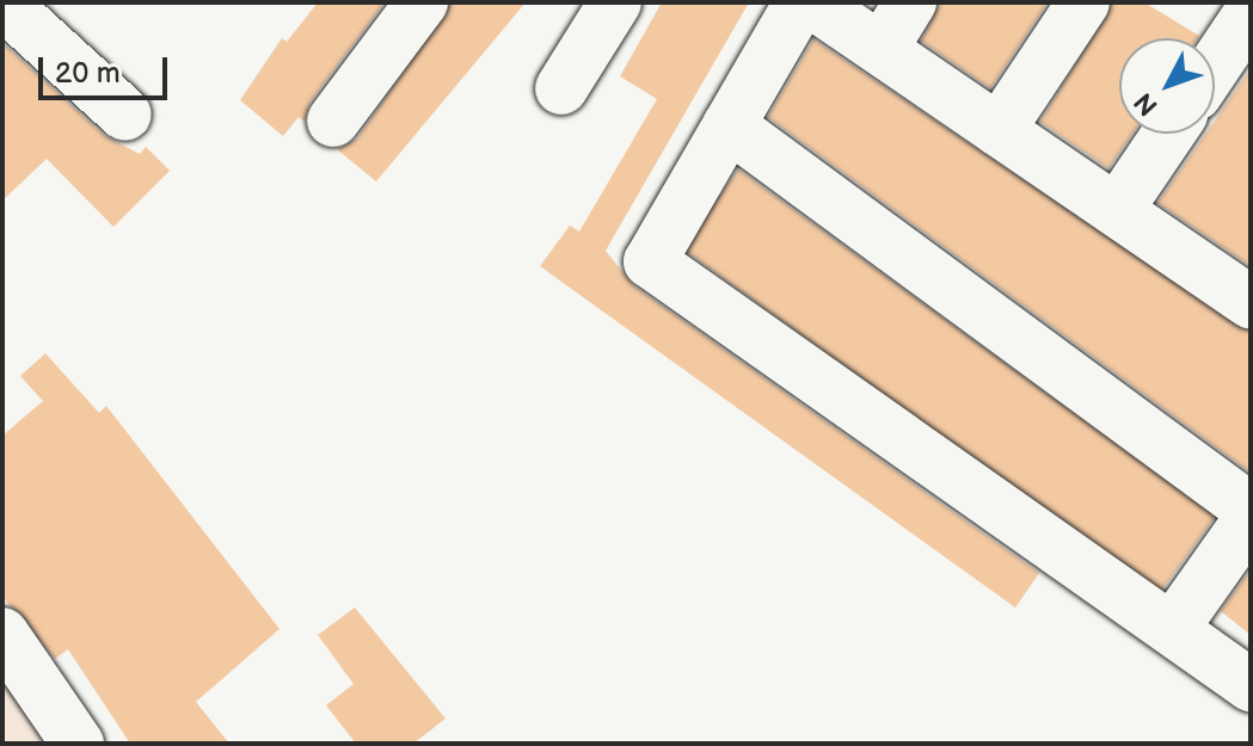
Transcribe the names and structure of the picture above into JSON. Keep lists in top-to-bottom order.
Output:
{
  "scale_bar": "20 m",
  "north": "bottom left"
}
